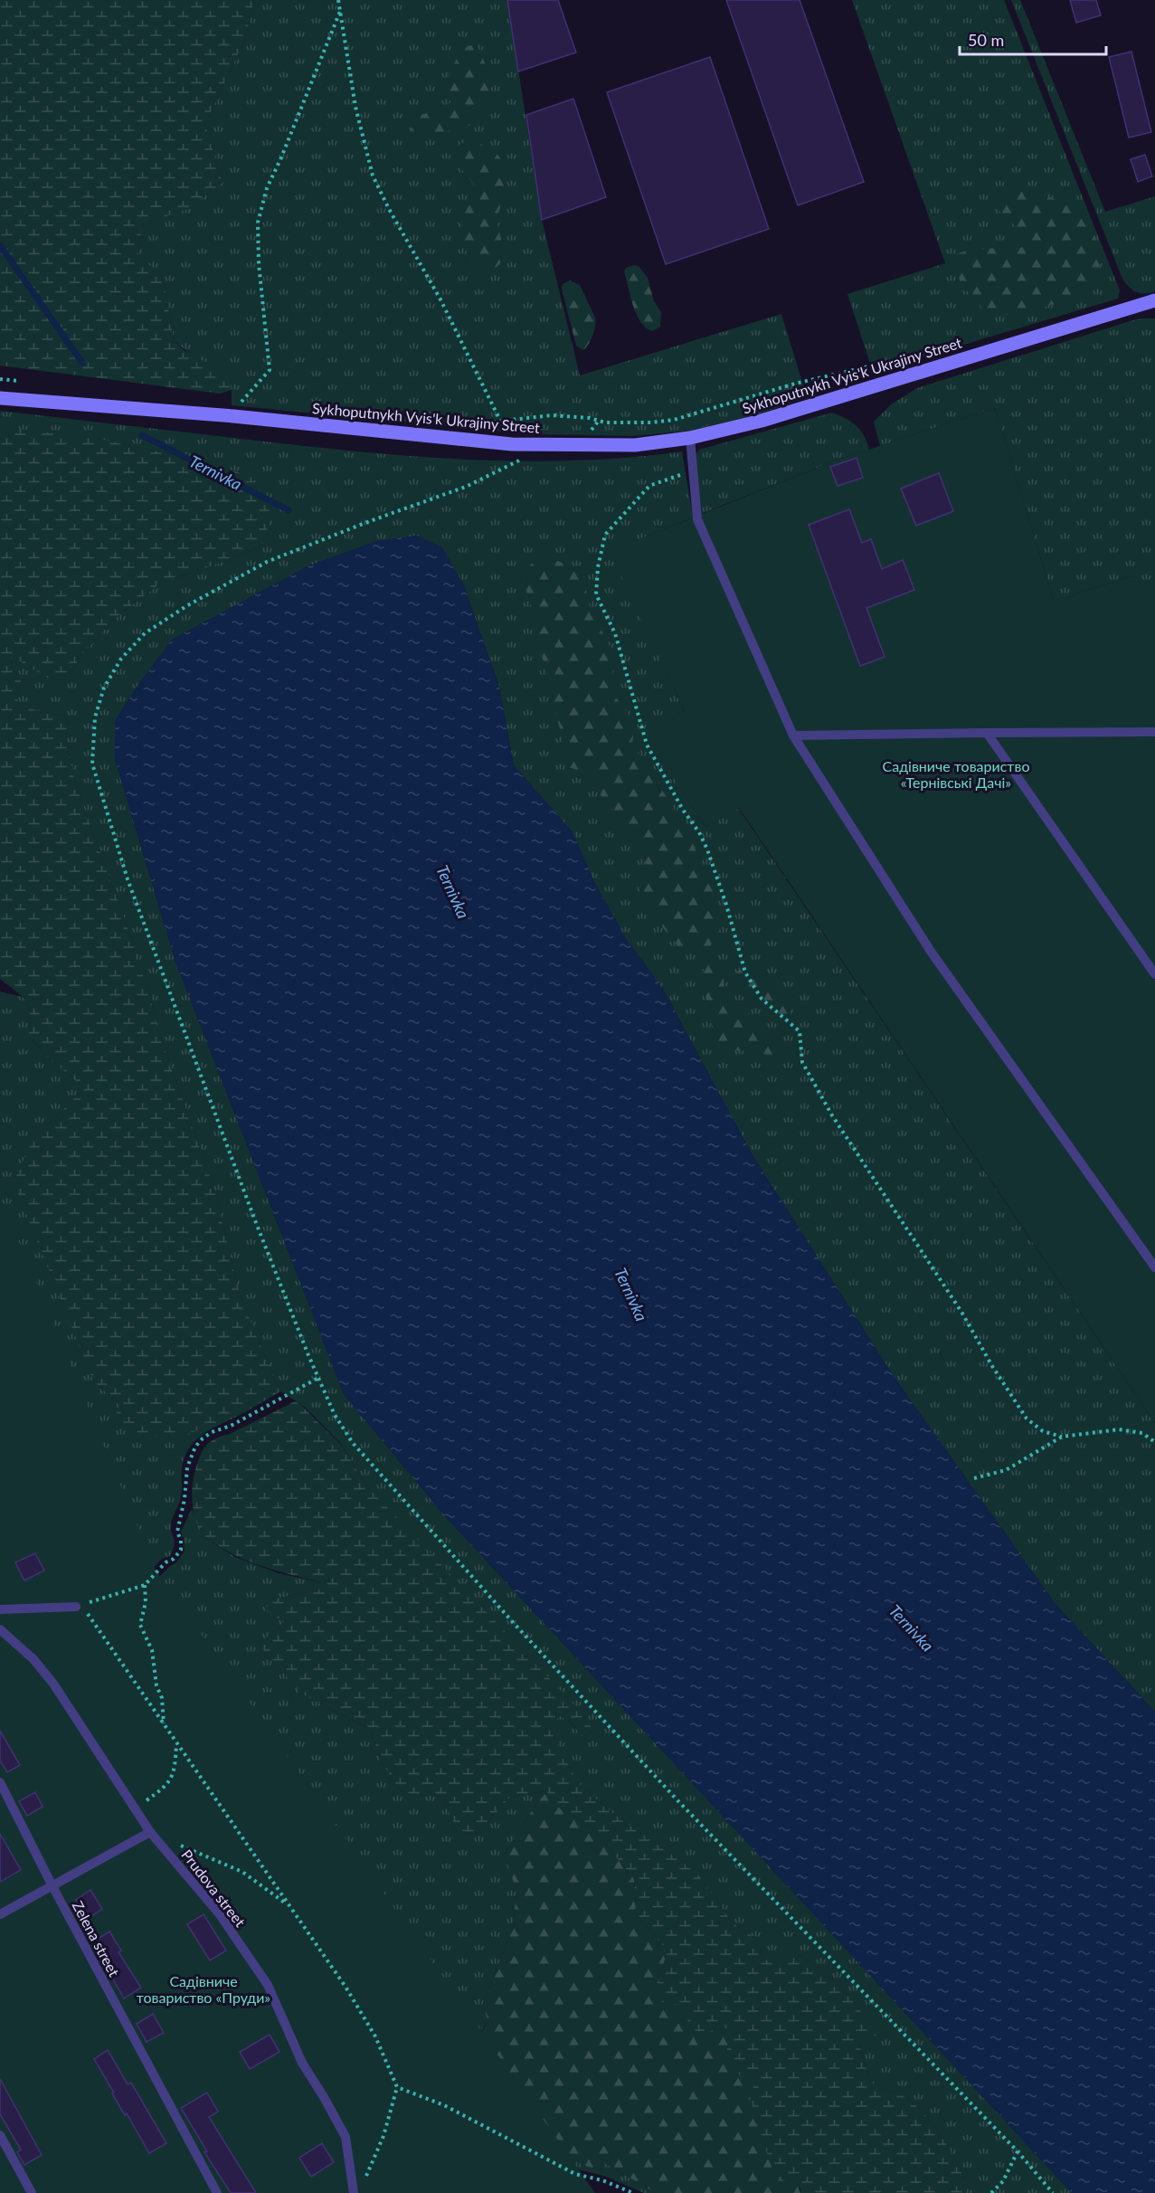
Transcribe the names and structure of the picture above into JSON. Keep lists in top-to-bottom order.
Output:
{
  "streets": {
    "street": ["Sykhoputnykh Vyis'k Ukrajiny Street"],
    "lane": ["Prudova street", "Zelena street"]
  },
  "water": ["Ternivka"],
  "parks": ["Садівниче товариство «Тернівські Дачі»", "Садівниче товариство «Пруди»"],
  "scale_bar": "50 m"
}
